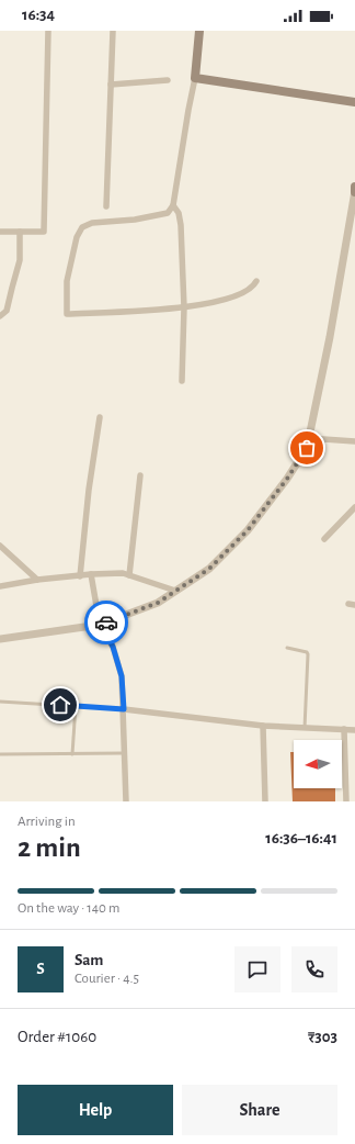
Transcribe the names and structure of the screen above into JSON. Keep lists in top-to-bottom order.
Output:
{
  "north": "left",
  "page": {
    "status": "16:34",
    "heading": ["2 min", "Arriving in", "16:36–16:41"],
    "panel": [
      "Sam",
      "Courier · 4.5",
      "Order #1060",
      "₹303"
    ],
    "bar": "On the way · 140 m",
    "round": "S",
    "buttons": ["Help", "Share"]
  }
}
